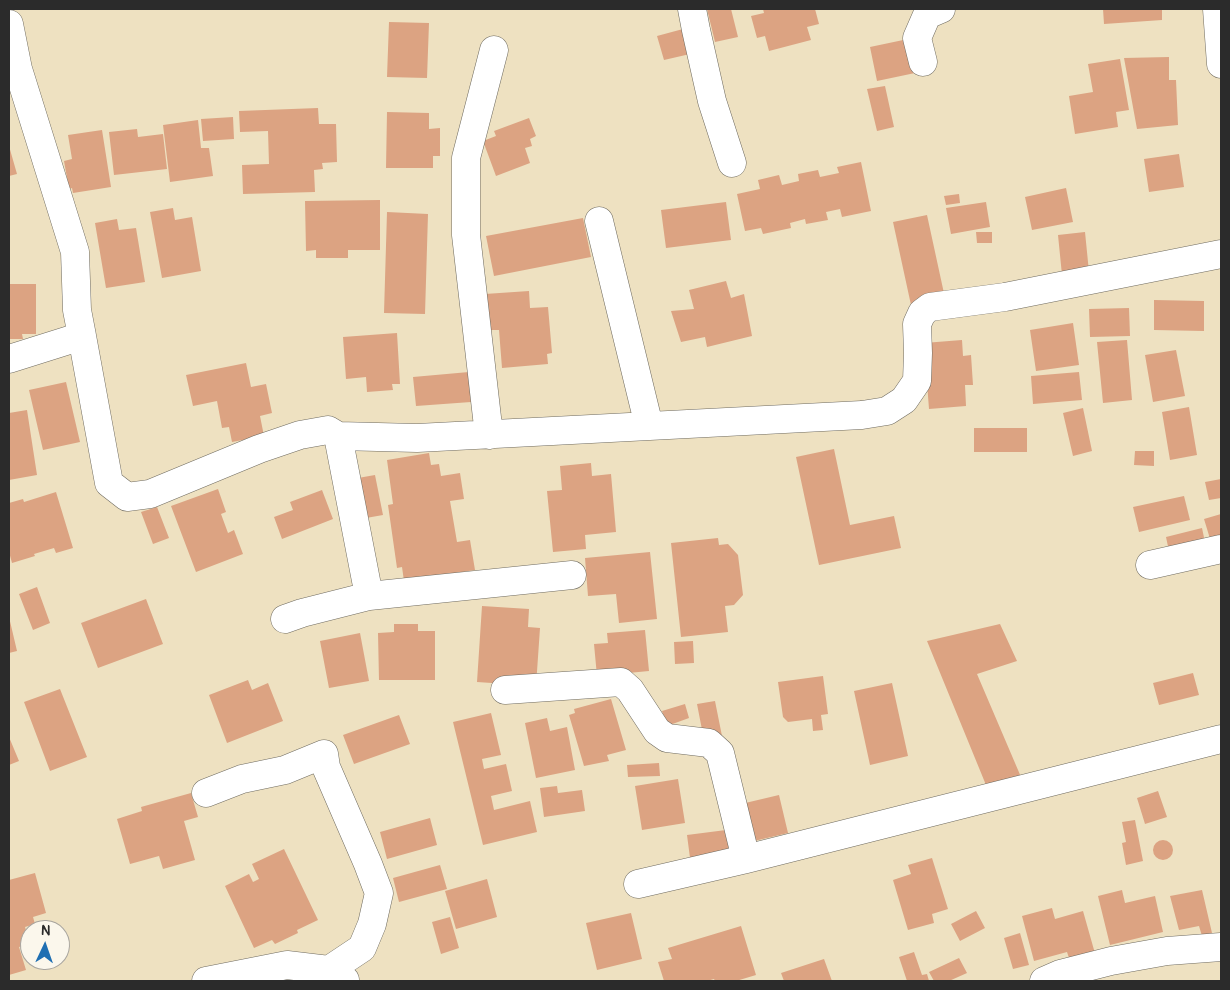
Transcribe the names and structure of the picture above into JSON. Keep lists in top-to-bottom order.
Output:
{
  "north": "top"
}
